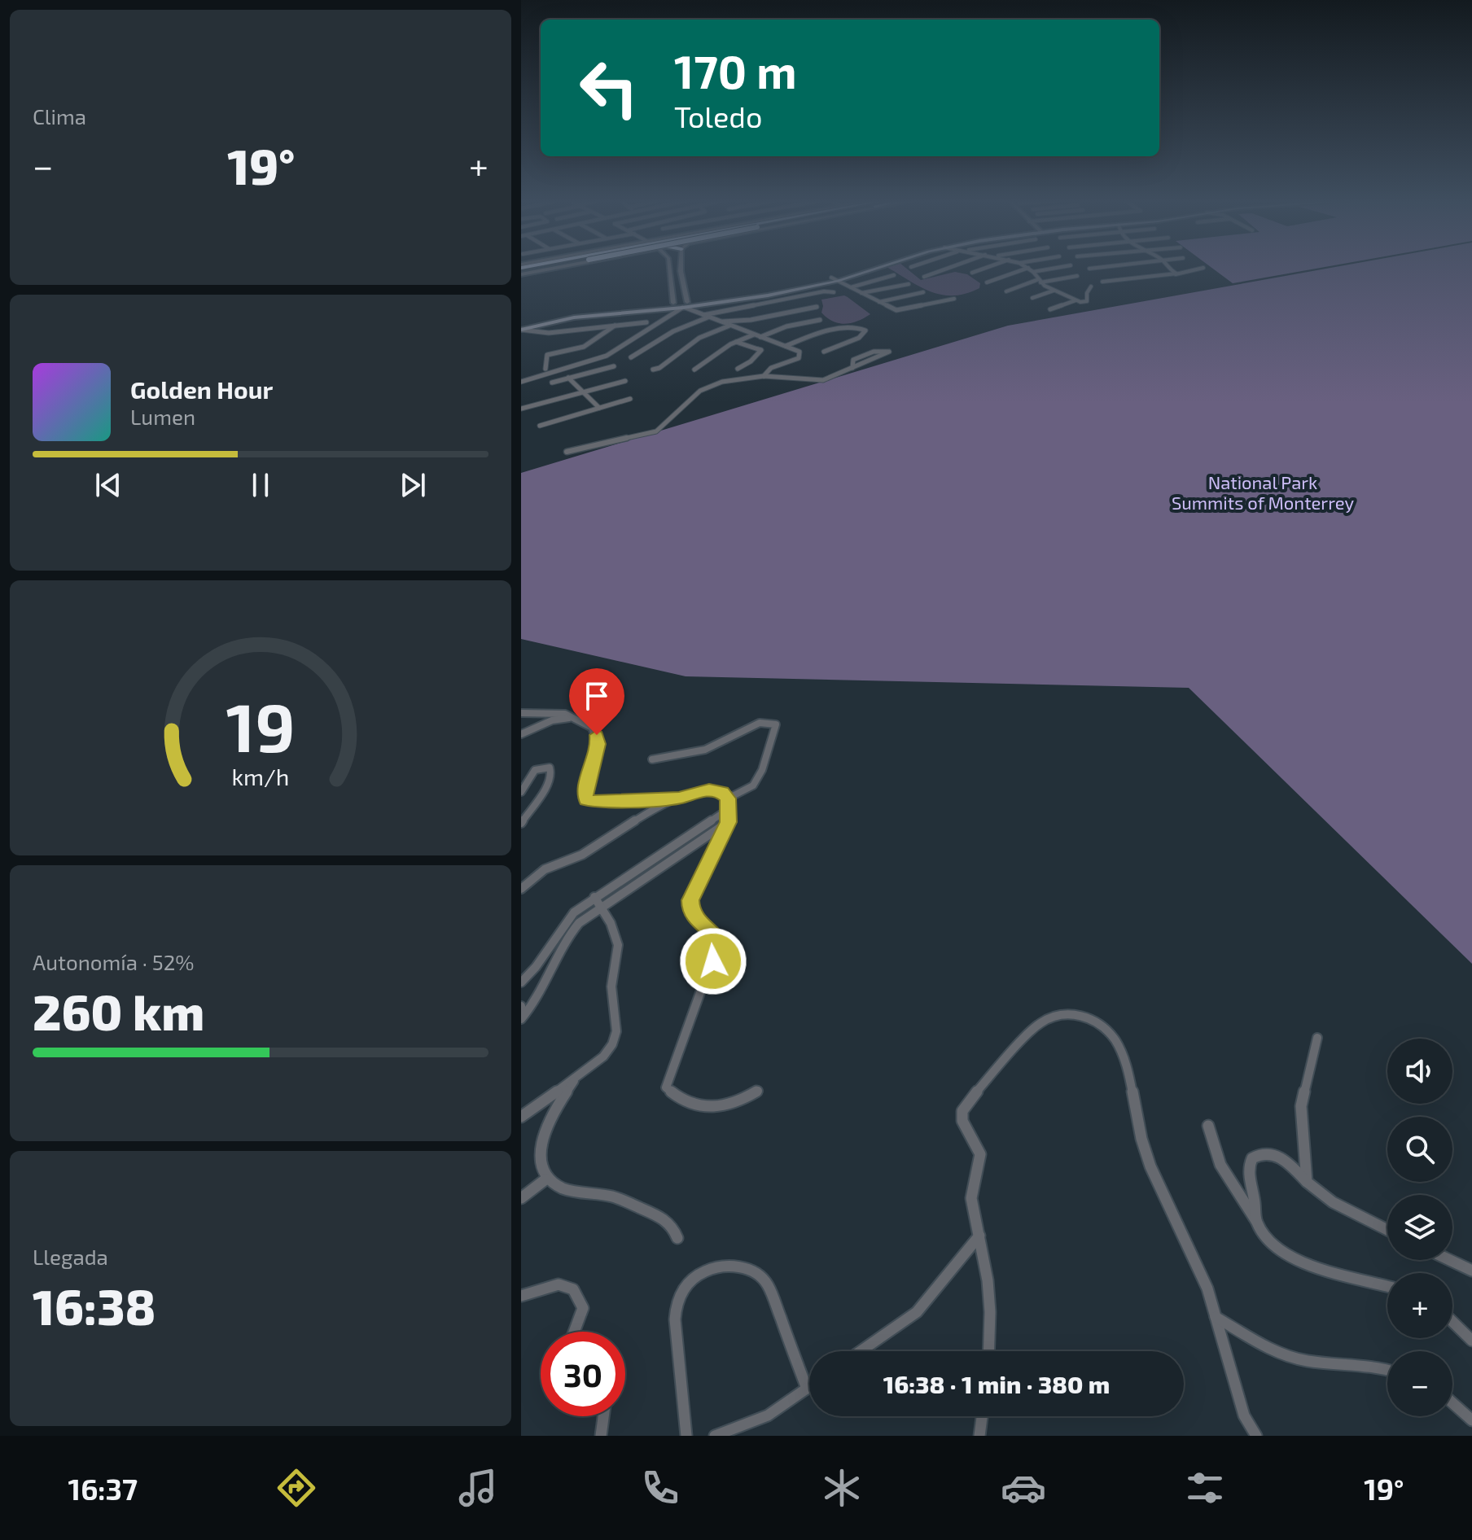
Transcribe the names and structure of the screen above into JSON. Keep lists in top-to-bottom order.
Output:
{
  "parks": ["National Park Summits of Monterrey"],
  "page": {
    "tile": [
      "Clima",
      ["Autonomía · 52%", "260 km"],
      ["Llegada", "16:38"]
    ],
    "turn": ["170 m", "Toledo"],
    "heat": ["−", "19°", "+"],
    "song": ["Golden Hour", "Lumen"],
    "map_buttons": ["+", "−"],
    "limit": "30",
    "trip": "16:38 · 1 min · 380 m",
    "tabs": ["16:37", "19°"],
    "gauge": ["19", "km/h"]
  }
}
